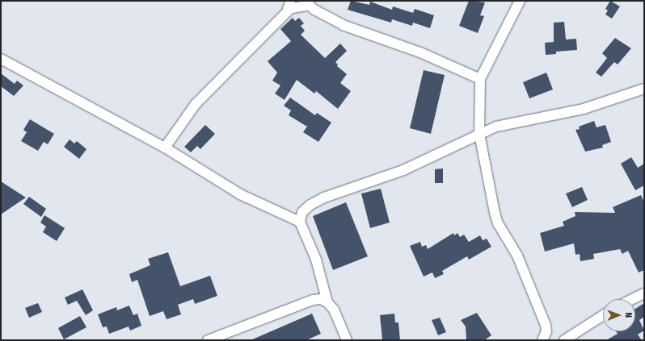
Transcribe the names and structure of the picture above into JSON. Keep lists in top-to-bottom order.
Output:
{
  "north": "right"
}
